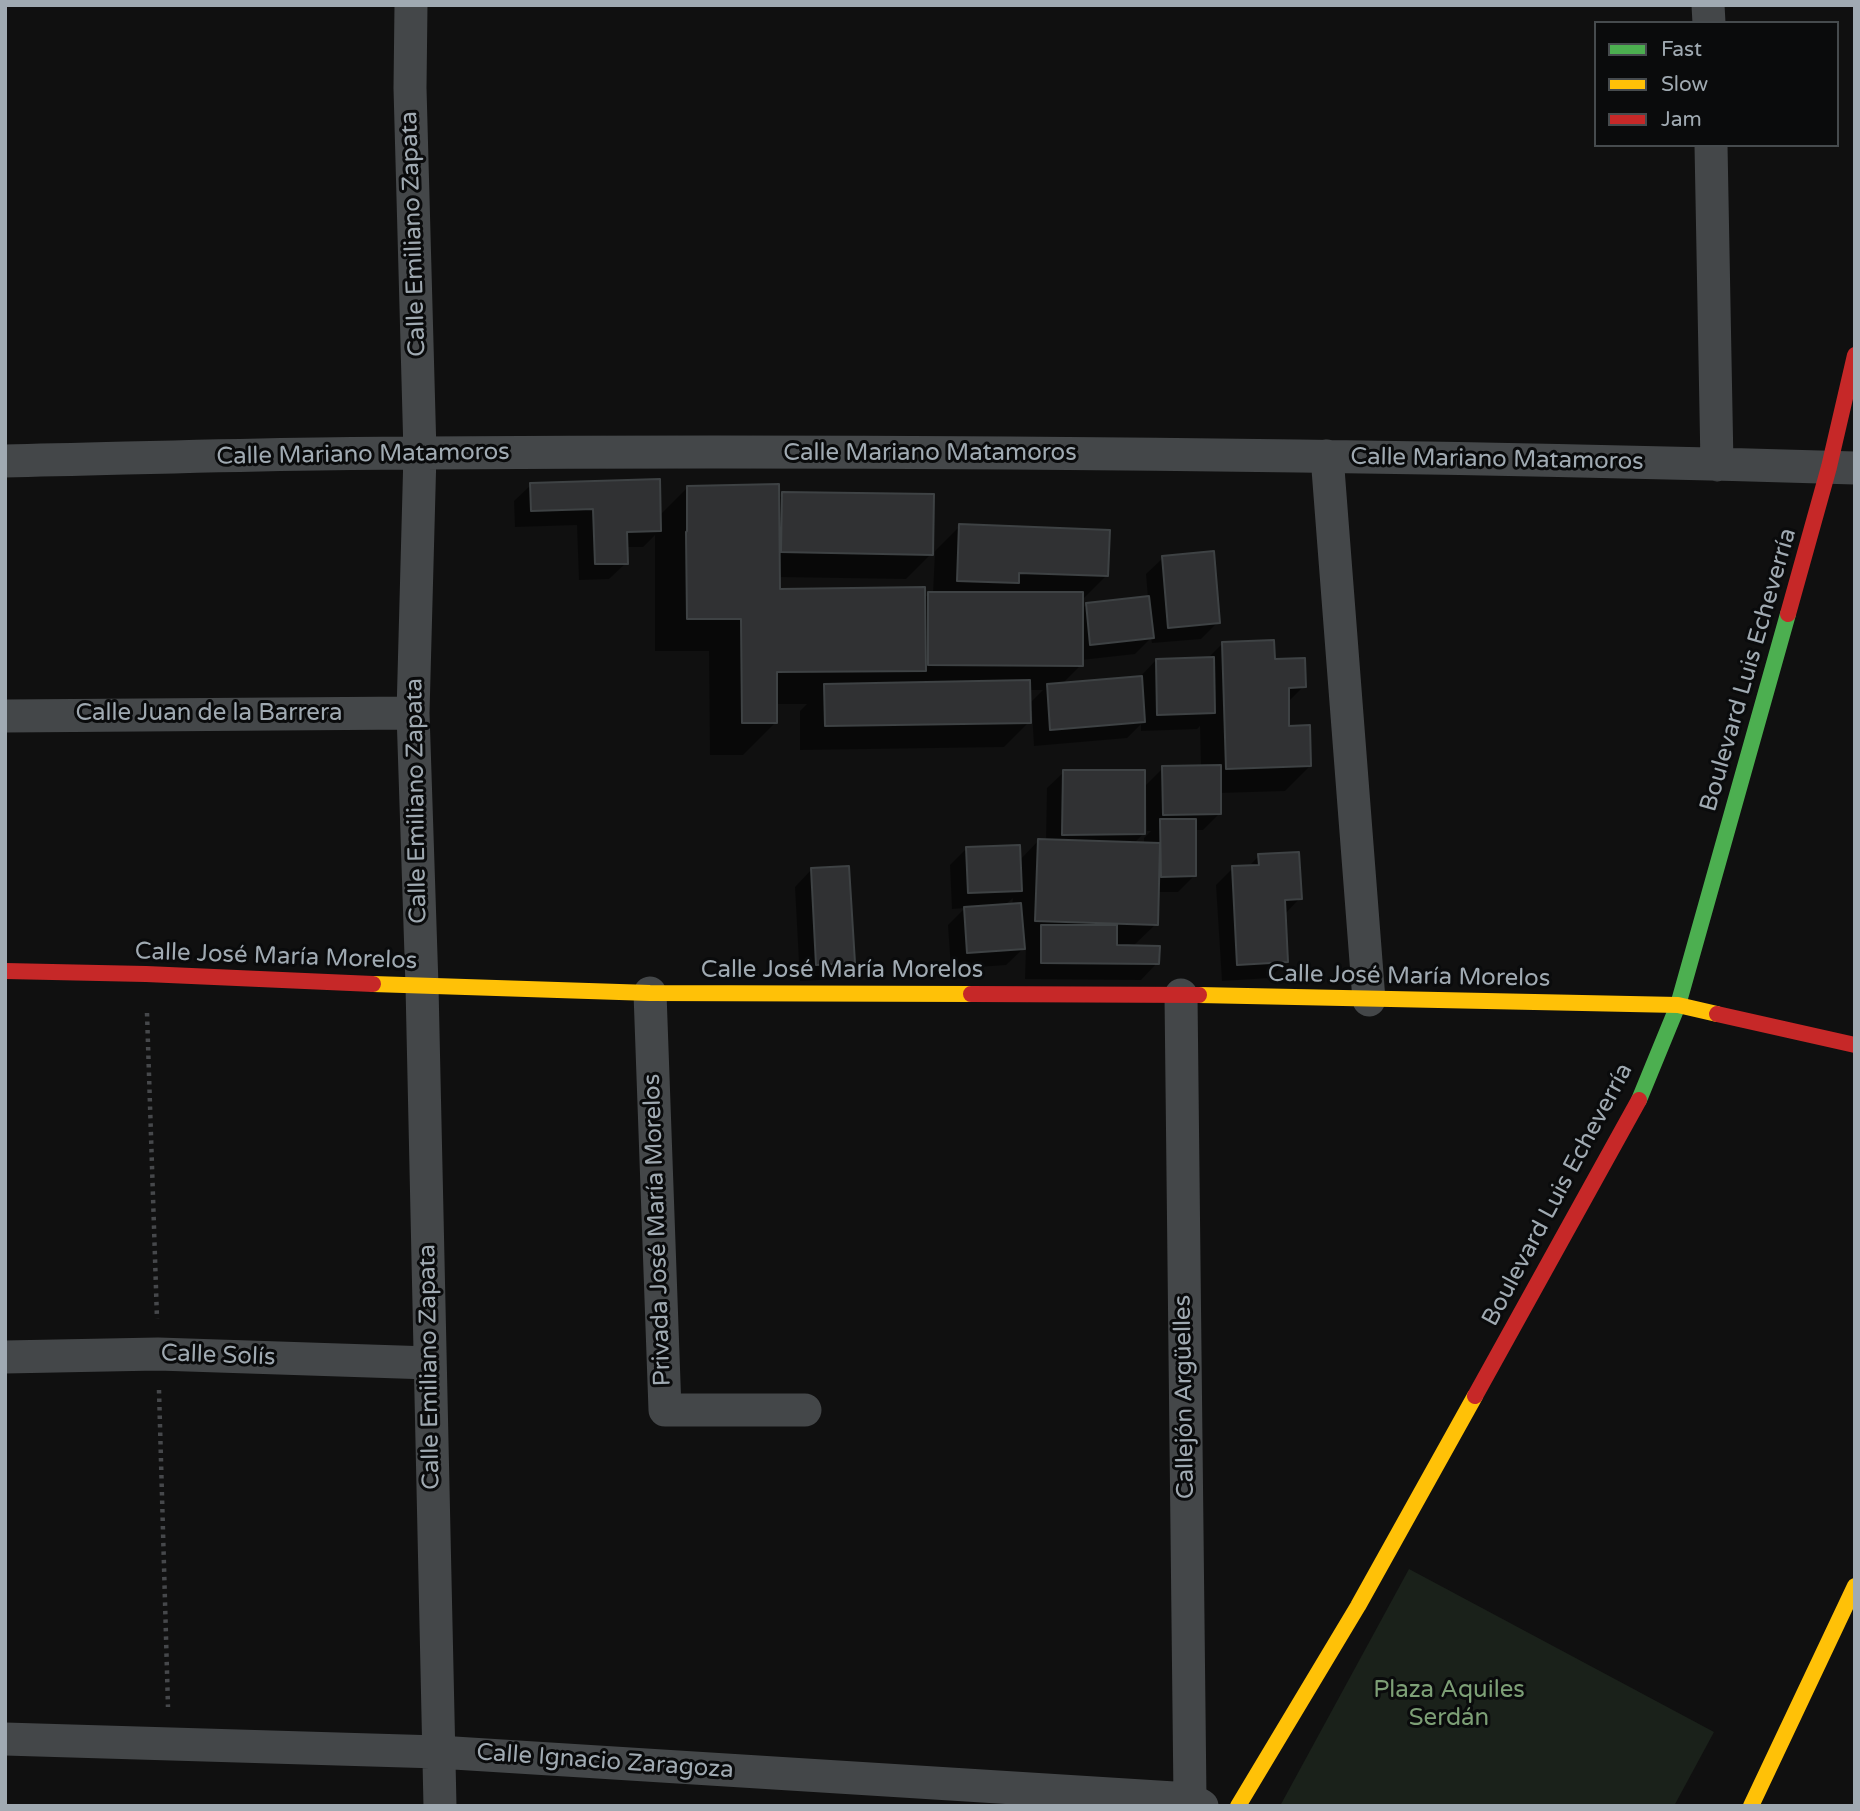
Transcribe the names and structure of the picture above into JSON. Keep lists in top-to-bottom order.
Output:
{
  "streets": {
    "street": [
      "Calle Emiliano Zapata",
      "Calle Mariano Matamoros",
      "Boulevard Luis Echeverría",
      "Calle Juan de la Barrera",
      "Calle José María Morelos",
      "Privada José María Morelos",
      "Calle Solís",
      "Callejón Argüelles",
      "Calle Ignacio Zaragoza"
    ]
  },
  "crossings": [
    ["Calle Emiliano Zapata", "Calle Mariano Matamoros"],
    ["Calle Emiliano Zapata", "Calle Juan de la Barrera"],
    ["Calle Emiliano Zapata", "Calle José María Morelos"],
    ["Calle Emiliano Zapata", "Calle Solís"],
    ["Calle Emiliano Zapata", "Calle Ignacio Zaragoza"],
    ["Calle Mariano Matamoros", "Boulevard Luis Echeverría"],
    ["Boulevard Luis Echeverría", "Calle José María Morelos"],
    ["Calle José María Morelos", "Privada José María Morelos"],
    ["Calle José María Morelos", "Callejón Argüelles"],
    ["Callejón Argüelles", "Calle Ignacio Zaragoza"]
  ],
  "parks": ["Plaza Aquiles Serdán"],
  "legend": ["Fast", "Slow", "Jam"]
}
